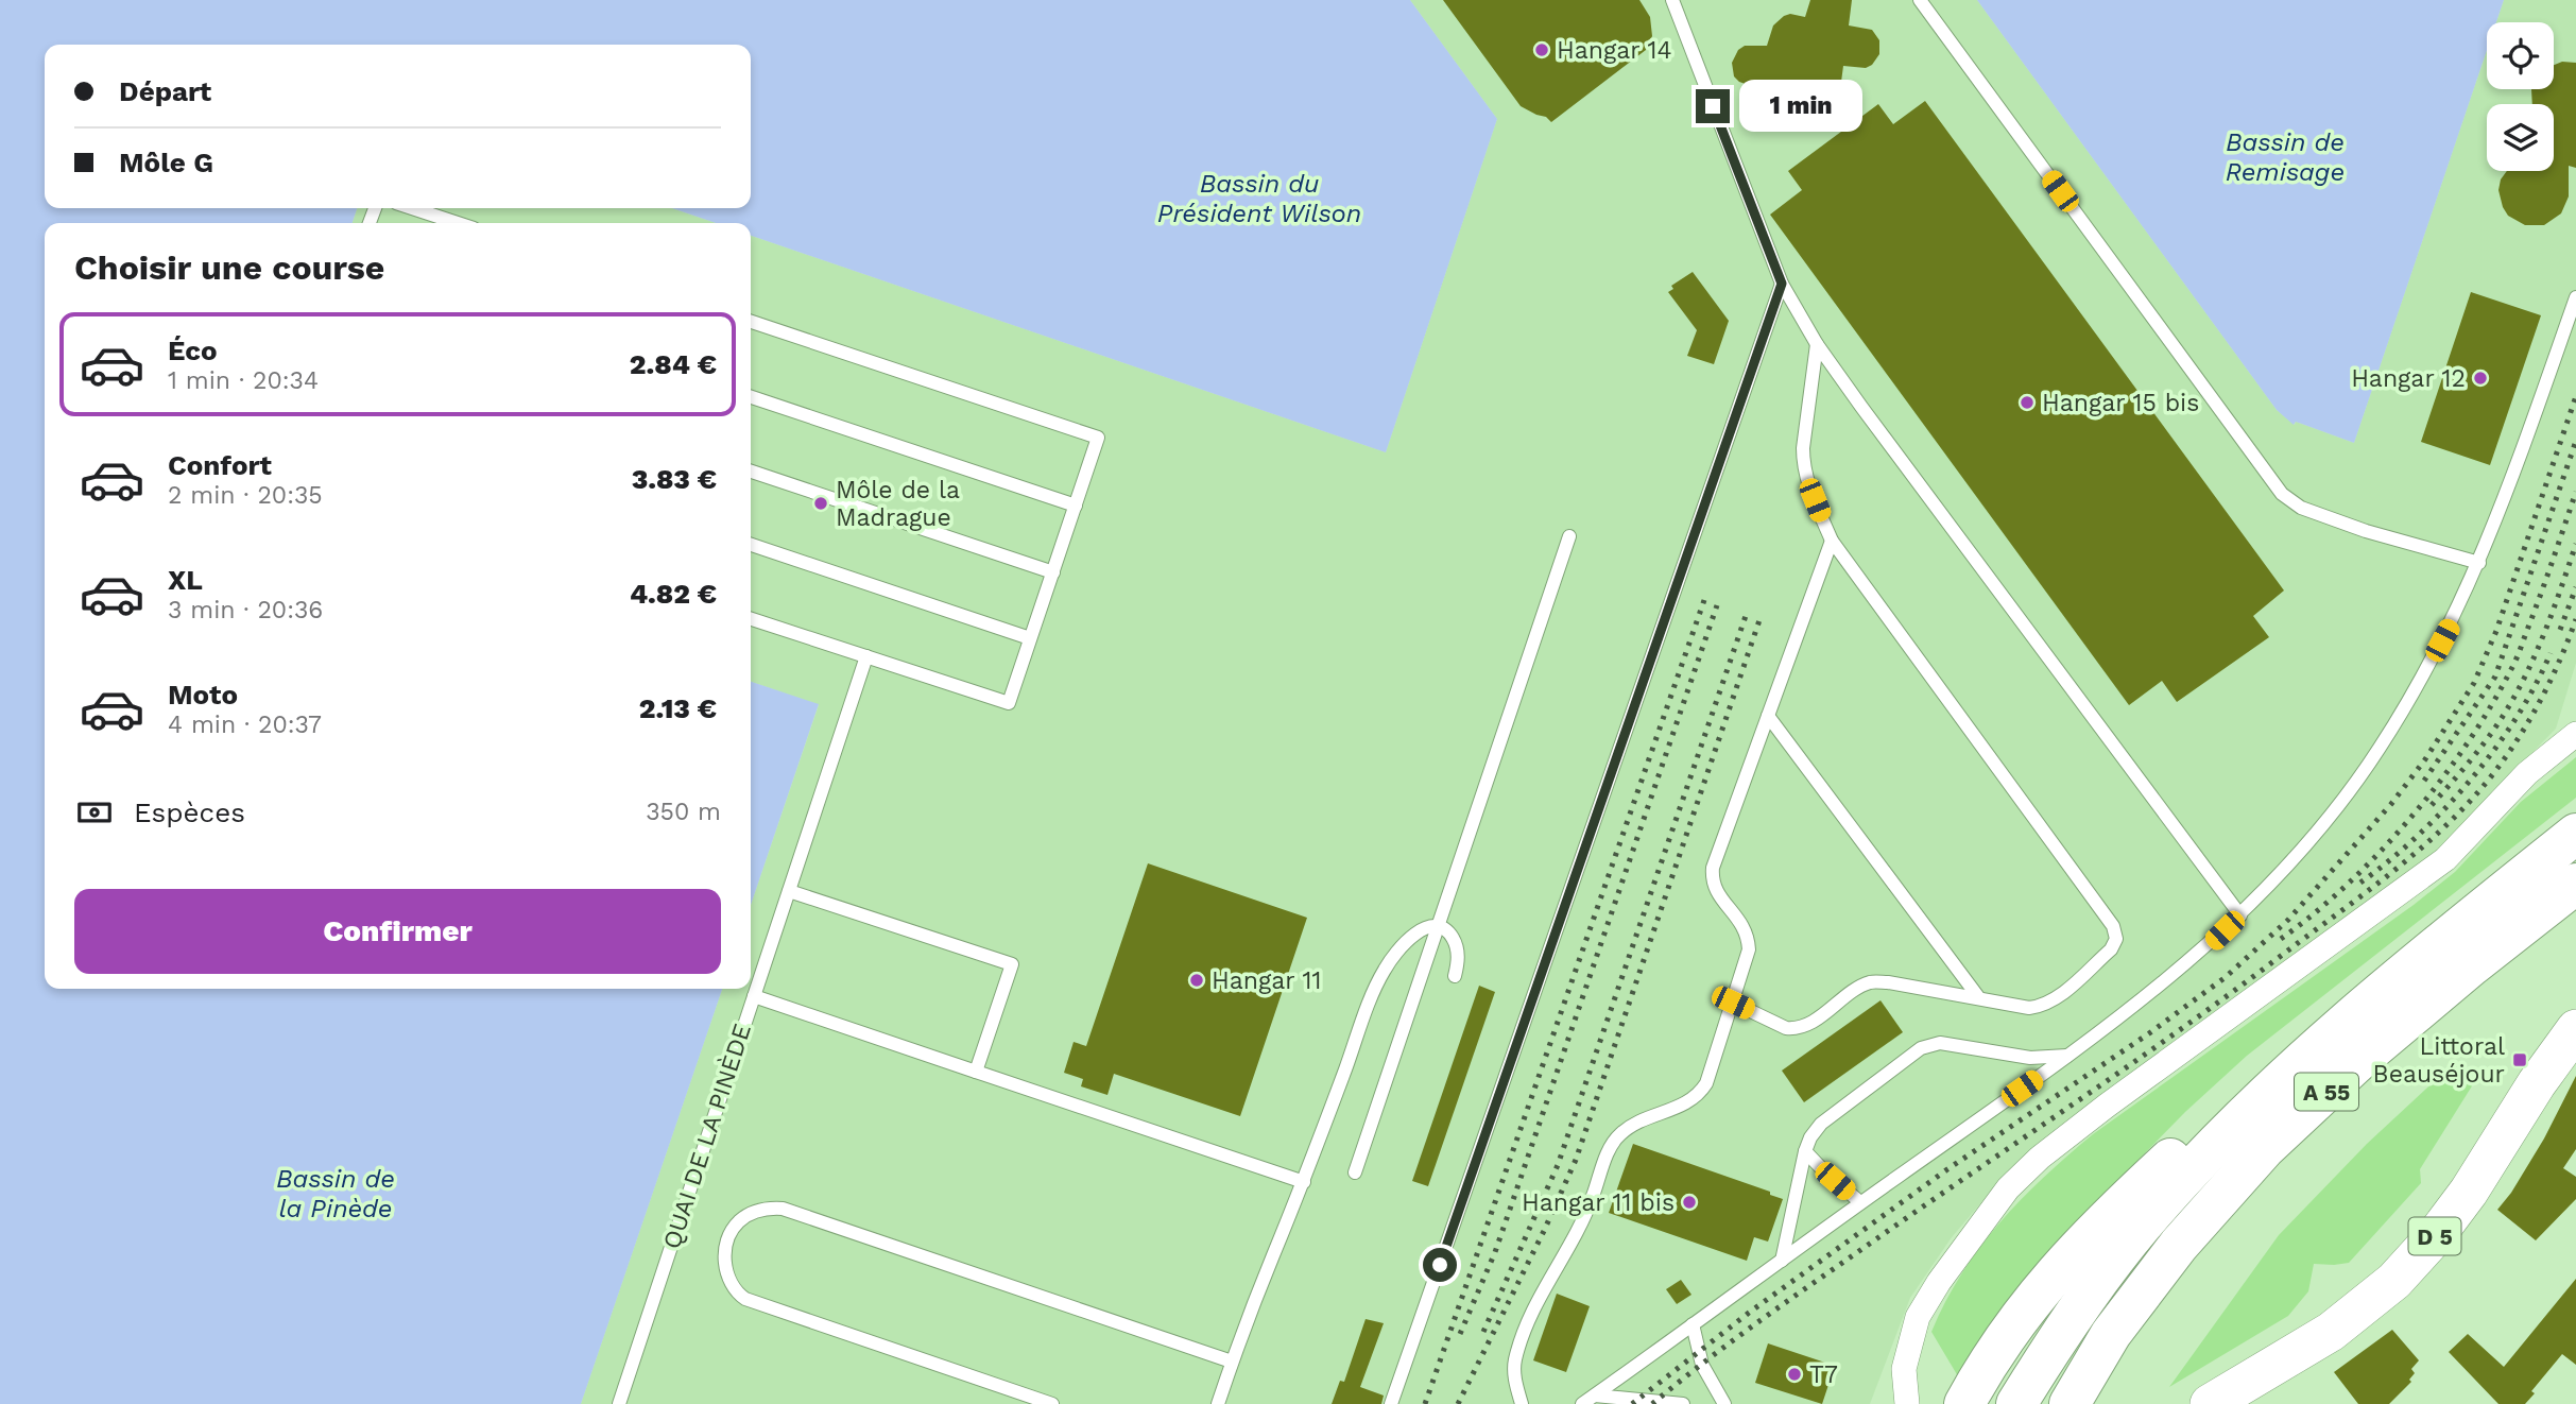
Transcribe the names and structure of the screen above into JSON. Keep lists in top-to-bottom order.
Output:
{
  "streets": {
    "highway": ["A 55"],
    "main road": ["D 5"],
    "lane": ["QUAI DE LA PINÈDE"]
  },
  "water": ["Bassin de Remisage", "Bassin du Président Wilson", "Bassin de la Pinède"],
  "places": {
    "other": [
      "Hangar 14",
      "Hangar 12",
      "Hangar 15 bis",
      "Môle de la Madrague",
      "Hangar 11",
      "Hangar 11 bis",
      "T7"
    ],
    "transit": ["Littoral Beauséjour"]
  },
  "page": {
    "banner": ["Départ", "Môle G"],
    "bubble": "1 min",
    "heading": "Choisir une course",
    "list": [
      {
        "name": "Éco",
        "note": "1 min · 20:34",
        "value": "2.84 €"
      },
      {
        "name": "Confort",
        "note": "2 min · 20:35",
        "value": "3.83 €"
      },
      {
        "name": "XL",
        "note": "3 min · 20:36",
        "value": "4.82 €"
      },
      {
        "name": "Moto",
        "note": "4 min · 20:37",
        "value": "2.13 €"
      }
    ],
    "pay": ["Espèces", "350 m"],
    "buttons": "Confirmer"
  }
}
